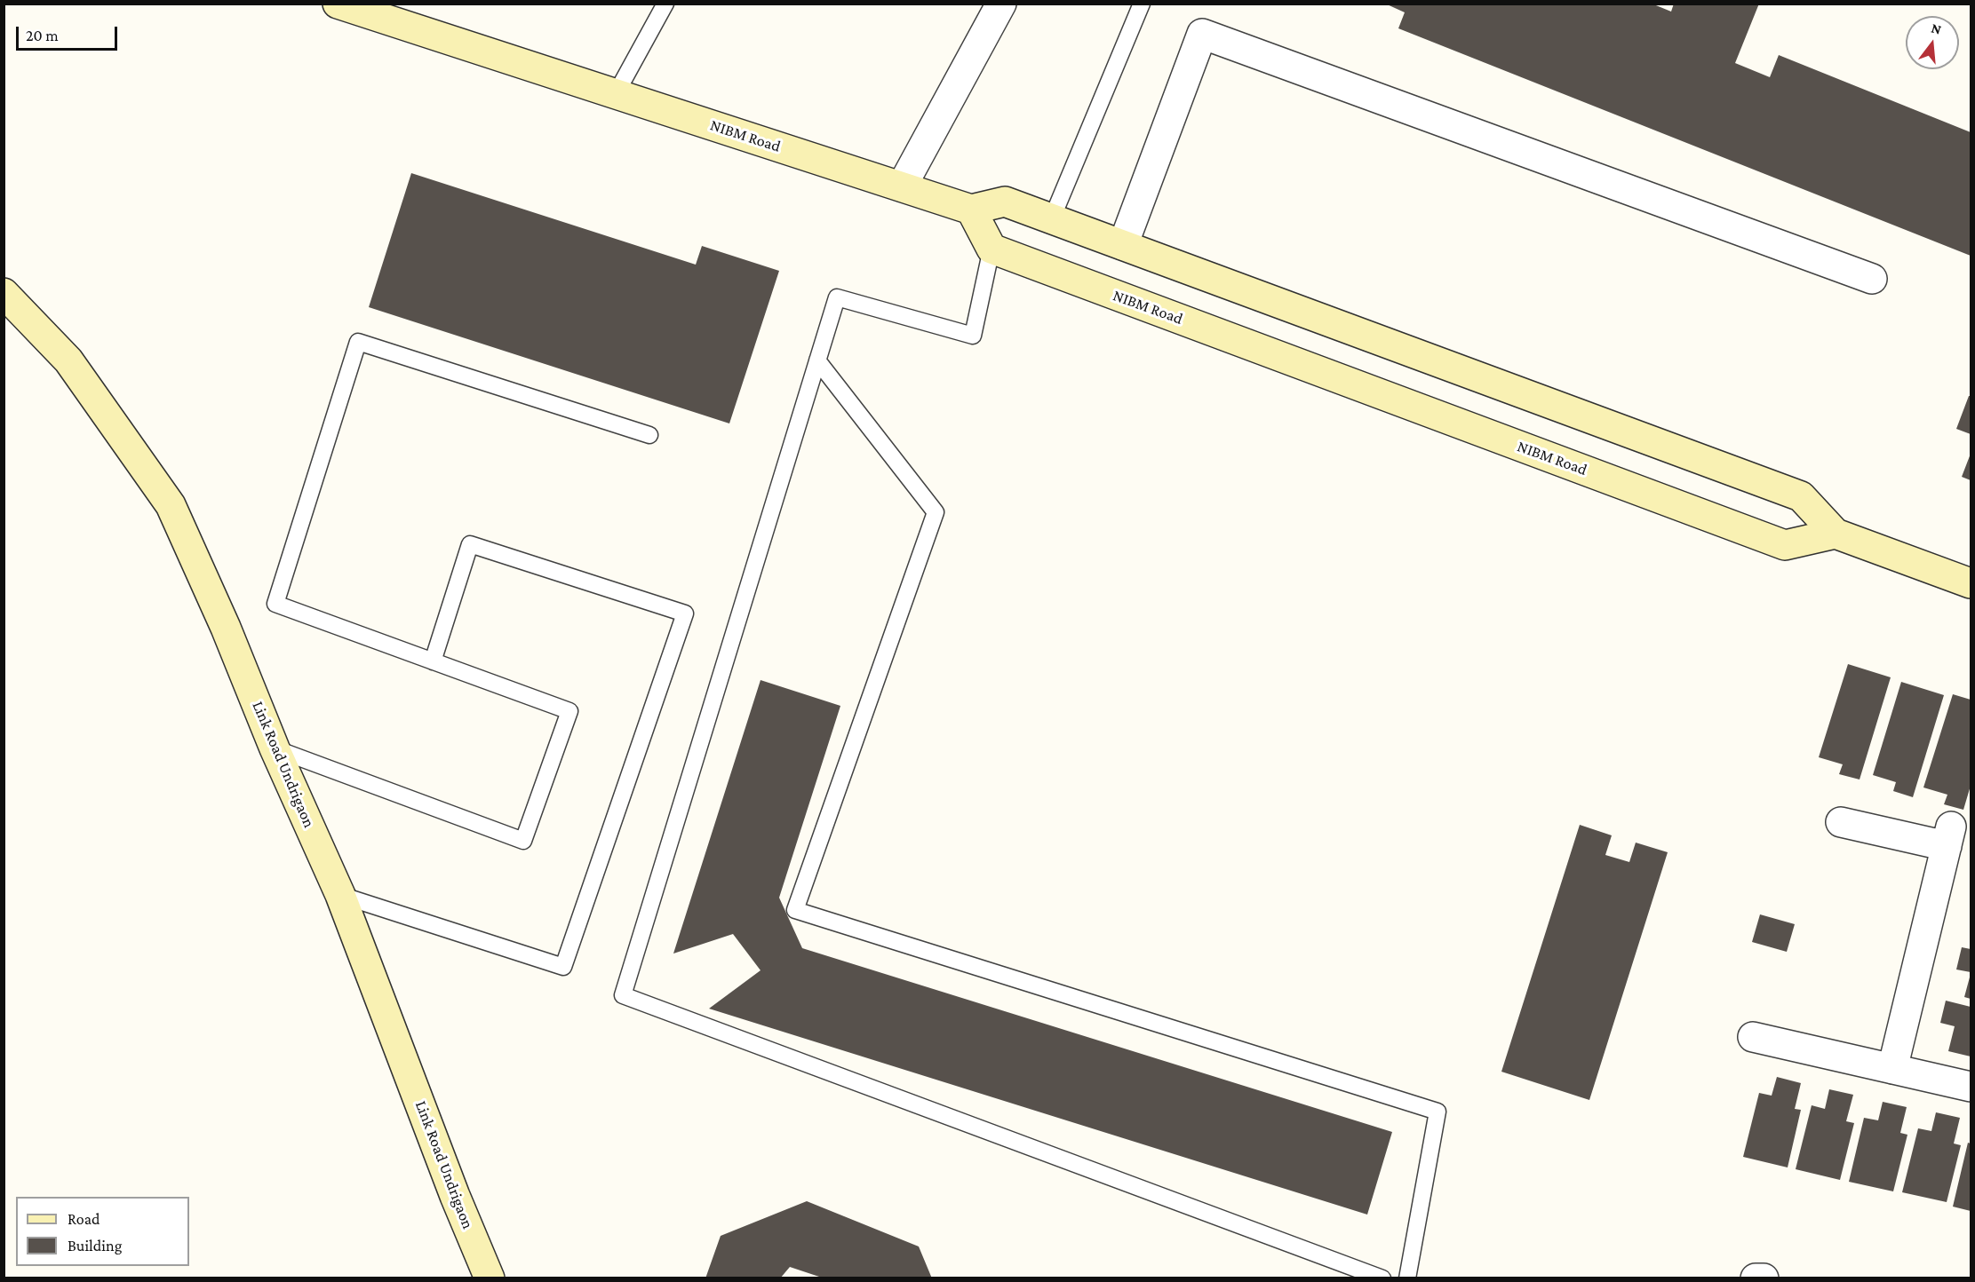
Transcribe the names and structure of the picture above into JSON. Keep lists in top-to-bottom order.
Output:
{
  "streets": {
    "main road": ["NIBM Road", "Link Road Undrigaon"]
  },
  "legend": ["Road", "Building"],
  "scale_bar": "20 m",
  "north": "top"
}
